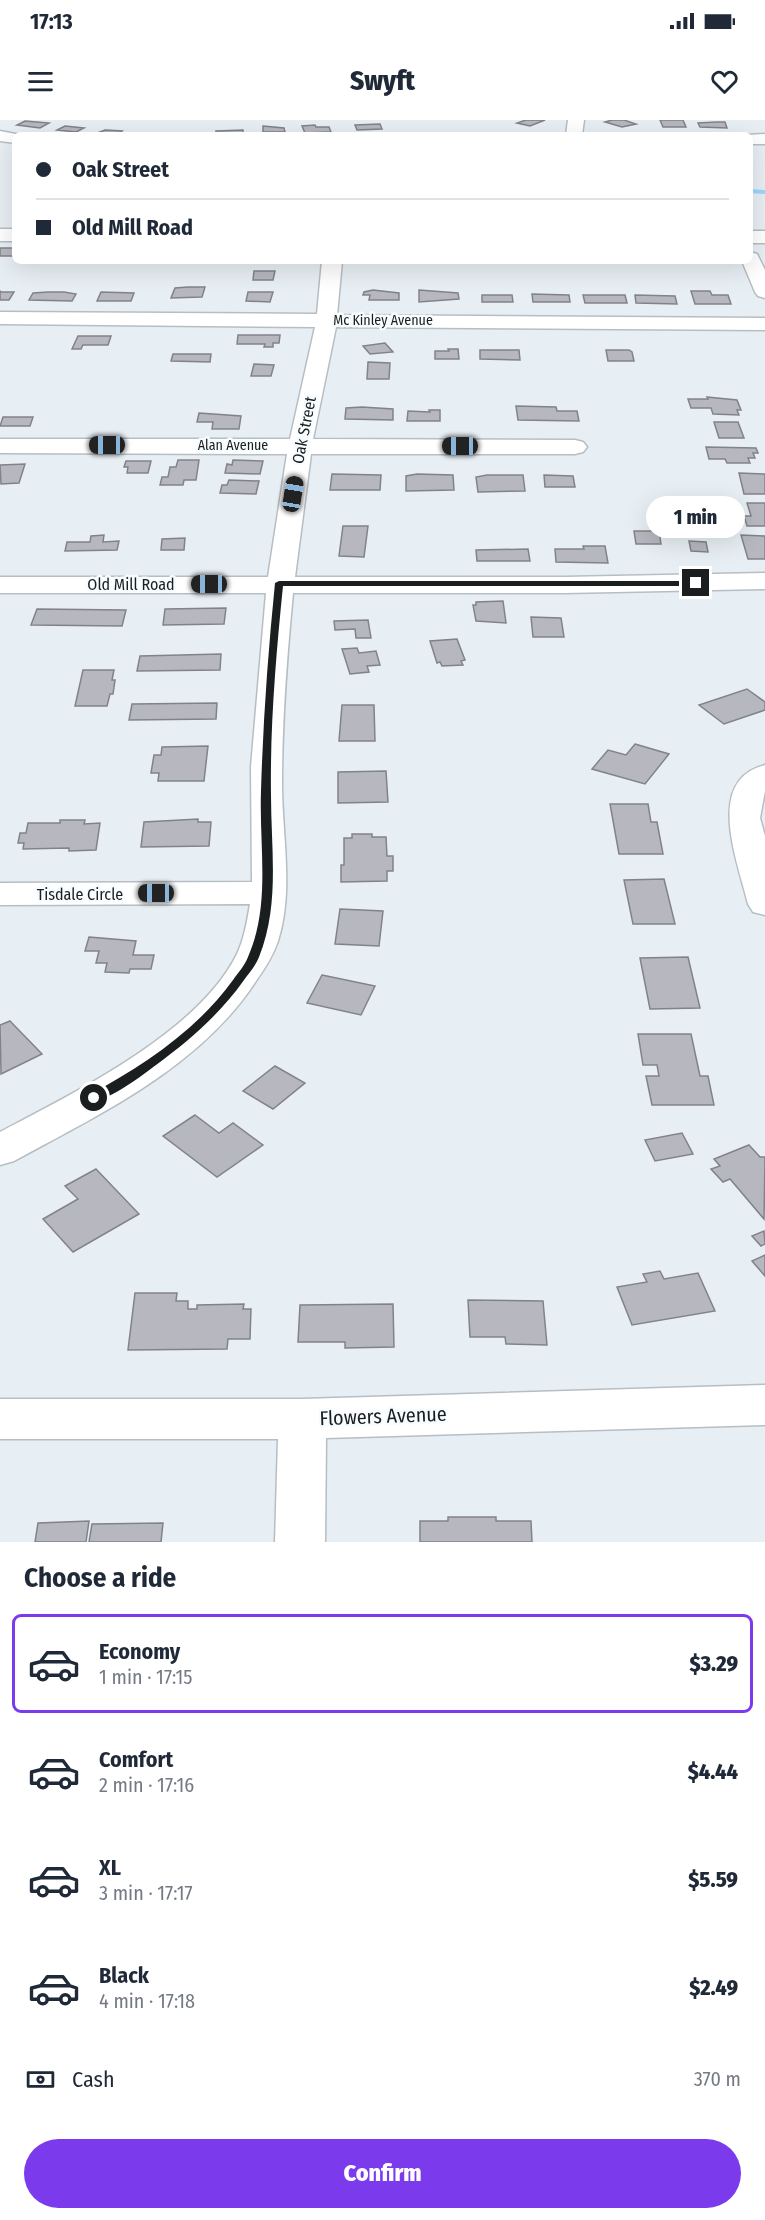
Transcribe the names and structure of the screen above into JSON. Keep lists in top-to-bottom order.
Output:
{
  "streets": {
    "street": [
      "Mc Kinley Avenue",
      "Oak Street",
      "Alan Avenue",
      "Old Mill Road",
      "Tisdale Circle",
      "Flowers Avenue"
    ]
  },
  "crossings": [
    ["Mc Kinley Avenue", "Oak Street"],
    ["Oak Street", "Alan Avenue"],
    ["Oak Street", "Old Mill Road"],
    ["Oak Street", "Tisdale Circle"]
  ],
  "page": {
    "status": "17:13",
    "header": "Swyft",
    "banner": ["Oak Street", "Old Mill Road"],
    "bubble": "1 min",
    "heading": "Choose a ride",
    "list": [
      {
        "name": "Economy",
        "note": "1 min · 17:15",
        "value": "$3.29"
      },
      {
        "name": "Comfort",
        "note": "2 min · 17:16",
        "value": "$4.44"
      },
      {
        "name": "XL",
        "note": "3 min · 17:17",
        "value": "$5.59"
      },
      {
        "name": "Black",
        "note": "4 min · 17:18",
        "value": "$2.49"
      }
    ],
    "pay": ["Cash", "370 m"],
    "buttons": "Confirm"
  }
}
